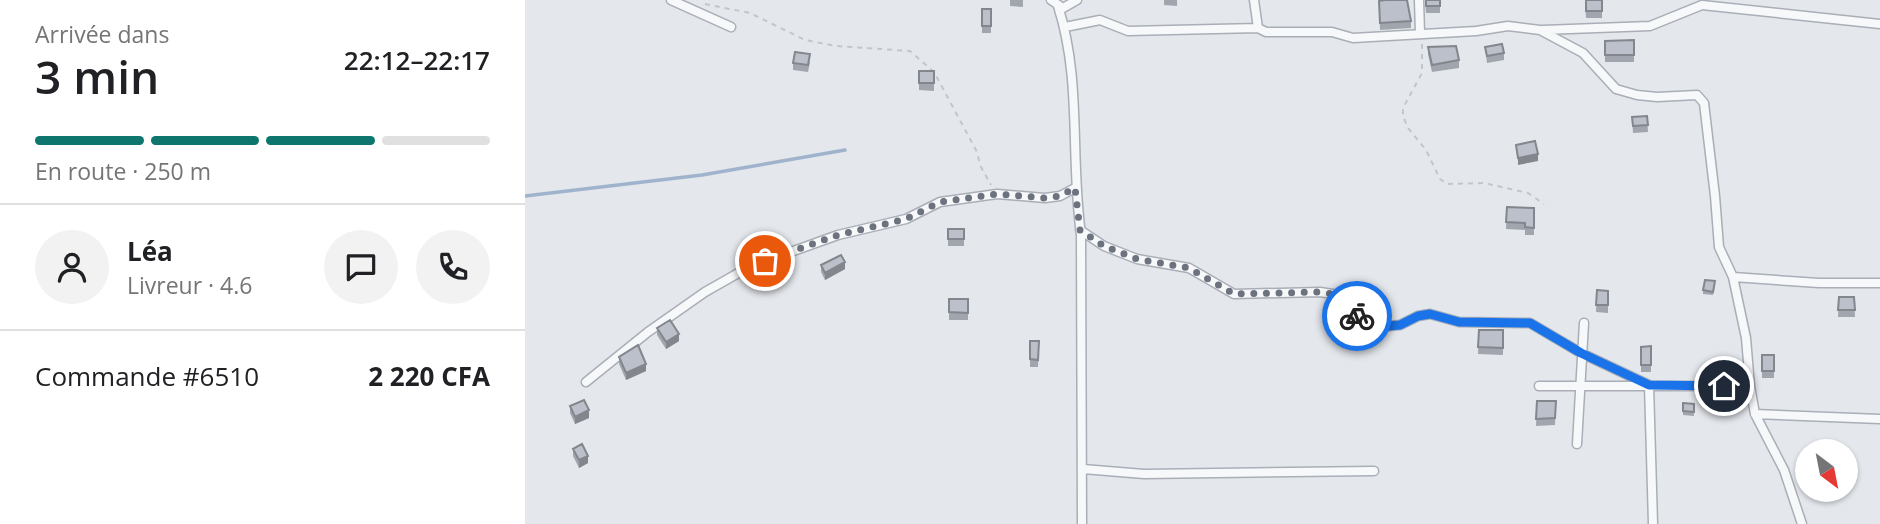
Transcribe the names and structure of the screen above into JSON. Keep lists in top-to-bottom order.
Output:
{
  "north": "bottom right",
  "page": {
    "heading": ["3 min", "Arrivée dans", "22:12–22:17"],
    "panel": [
      "Léa",
      "Livreur · 4.6",
      "Commande #6510",
      "2 220 CFA"
    ],
    "bar": "En route · 250 m"
  }
}
